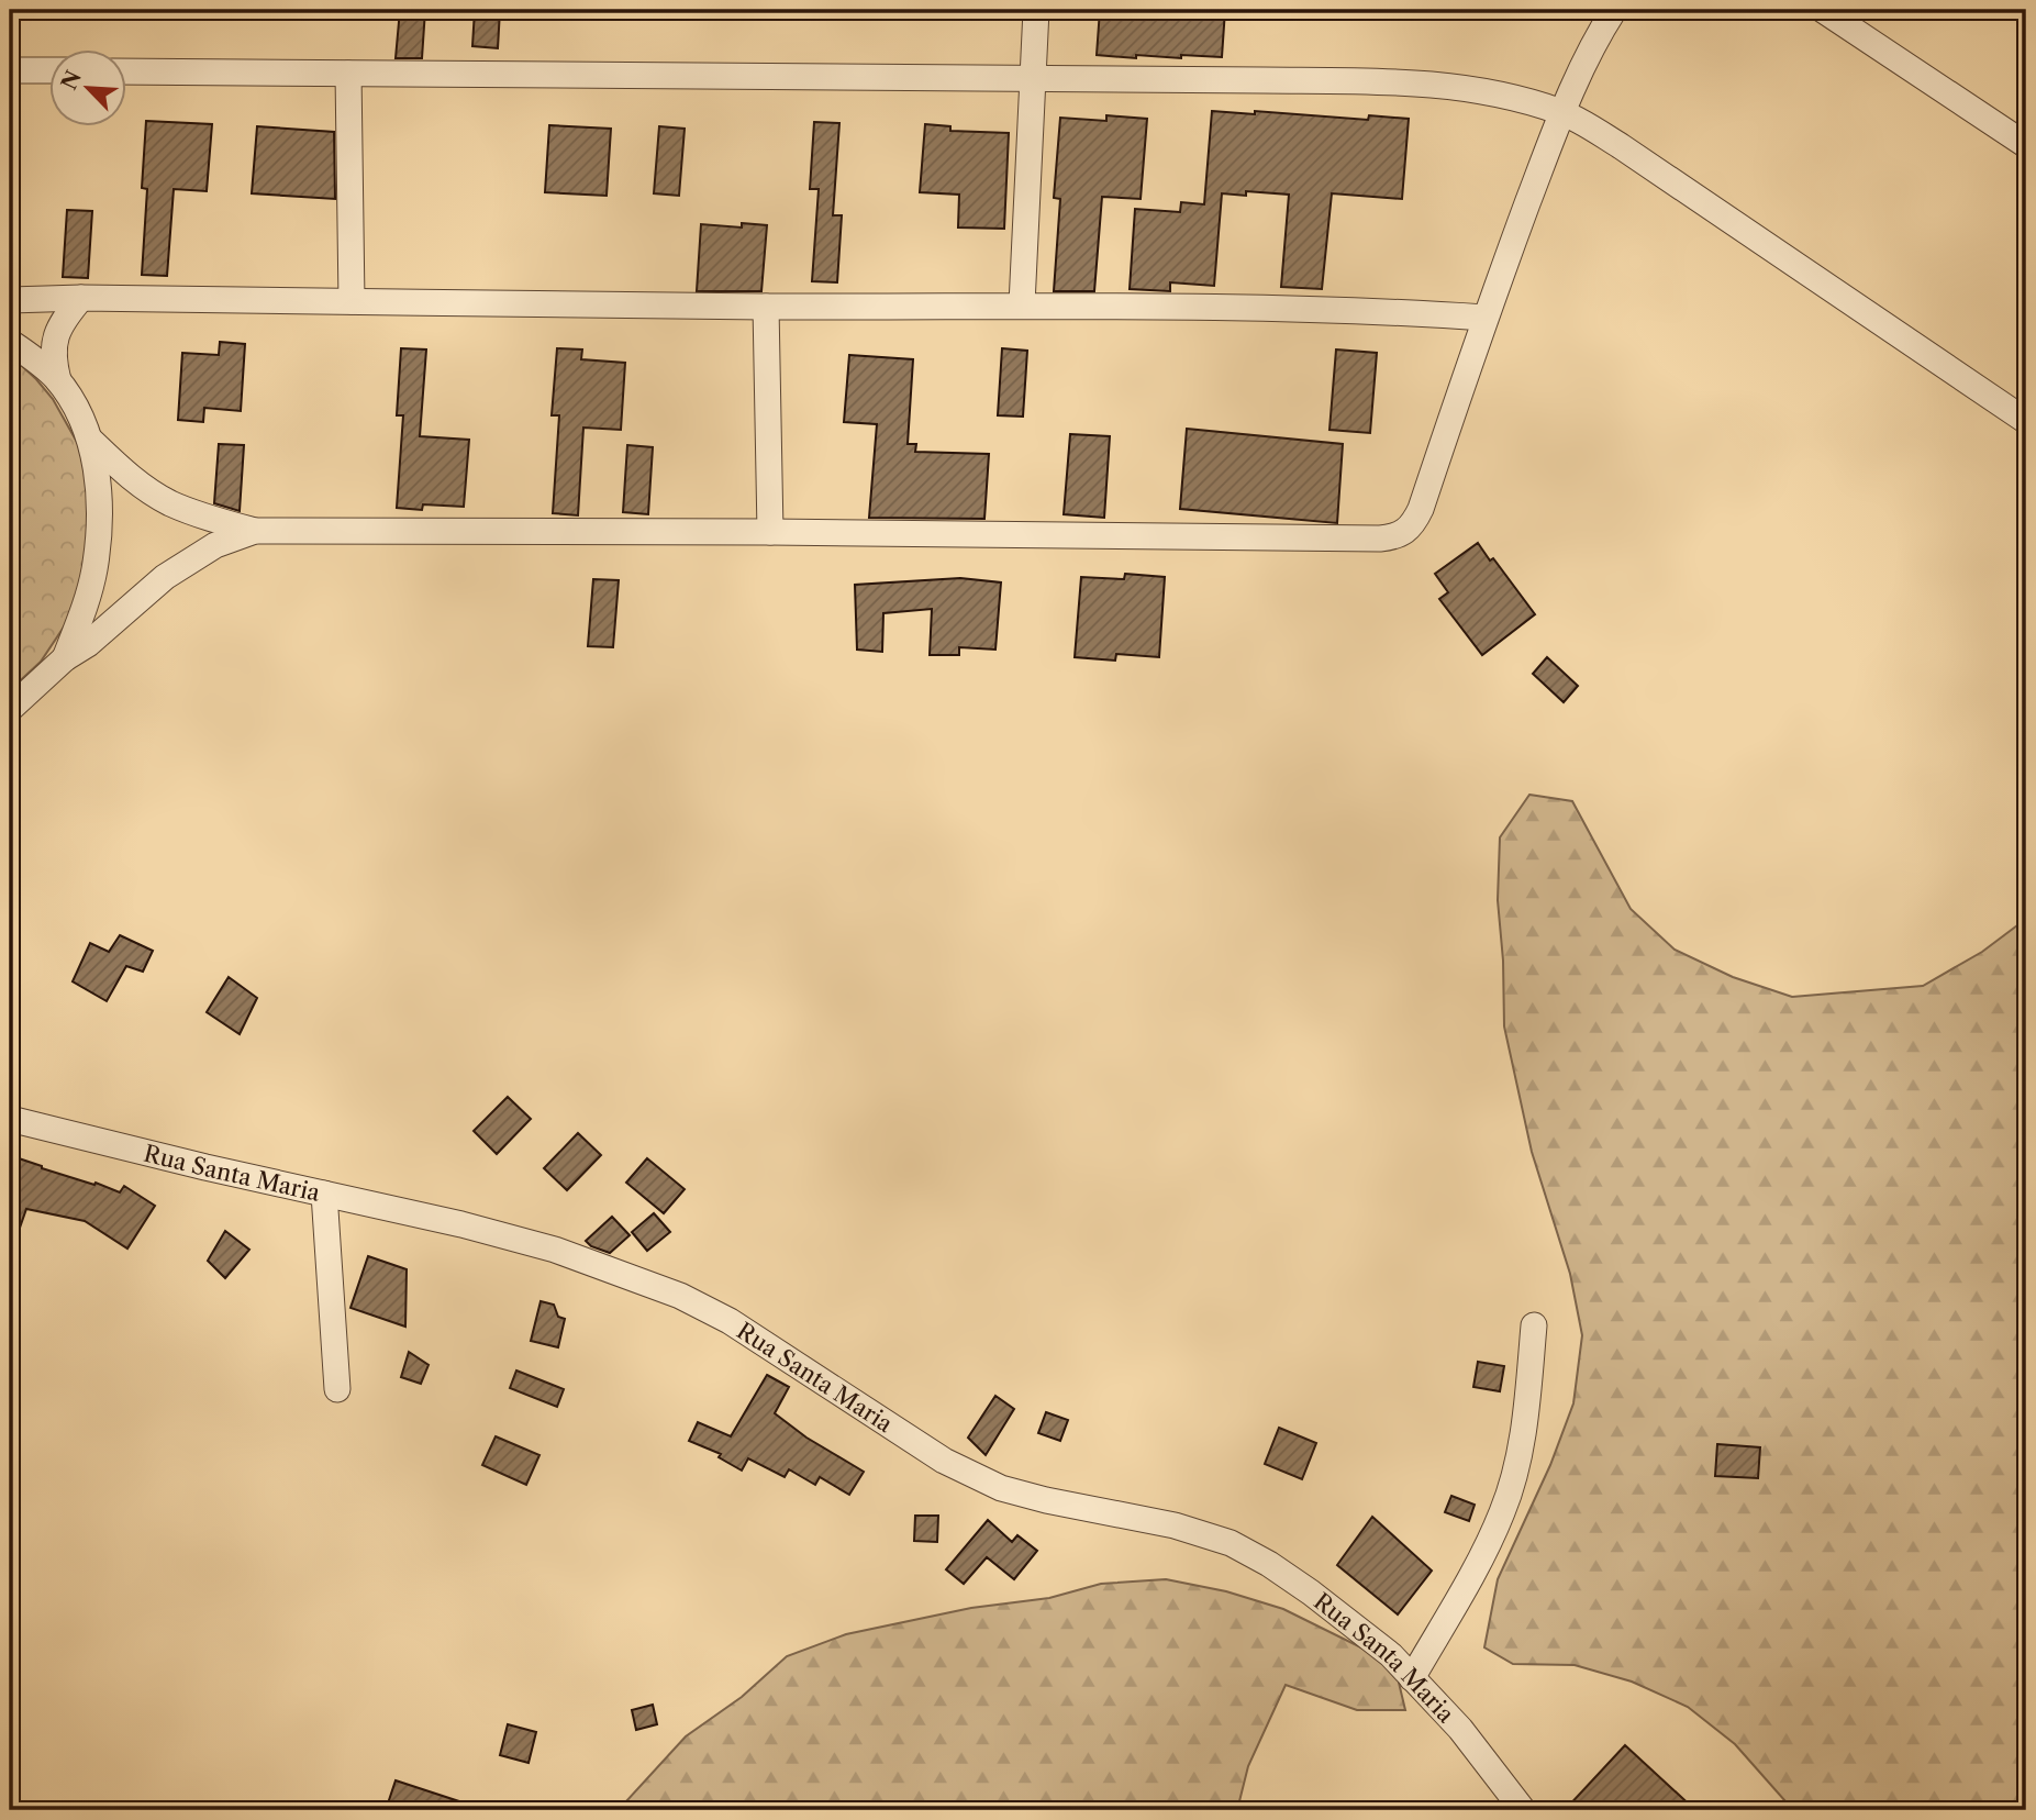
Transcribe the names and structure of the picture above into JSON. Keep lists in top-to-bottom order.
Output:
{
  "streets": {
    "street": ["Rua Santa Maria"]
  },
  "north": "top left"
}
